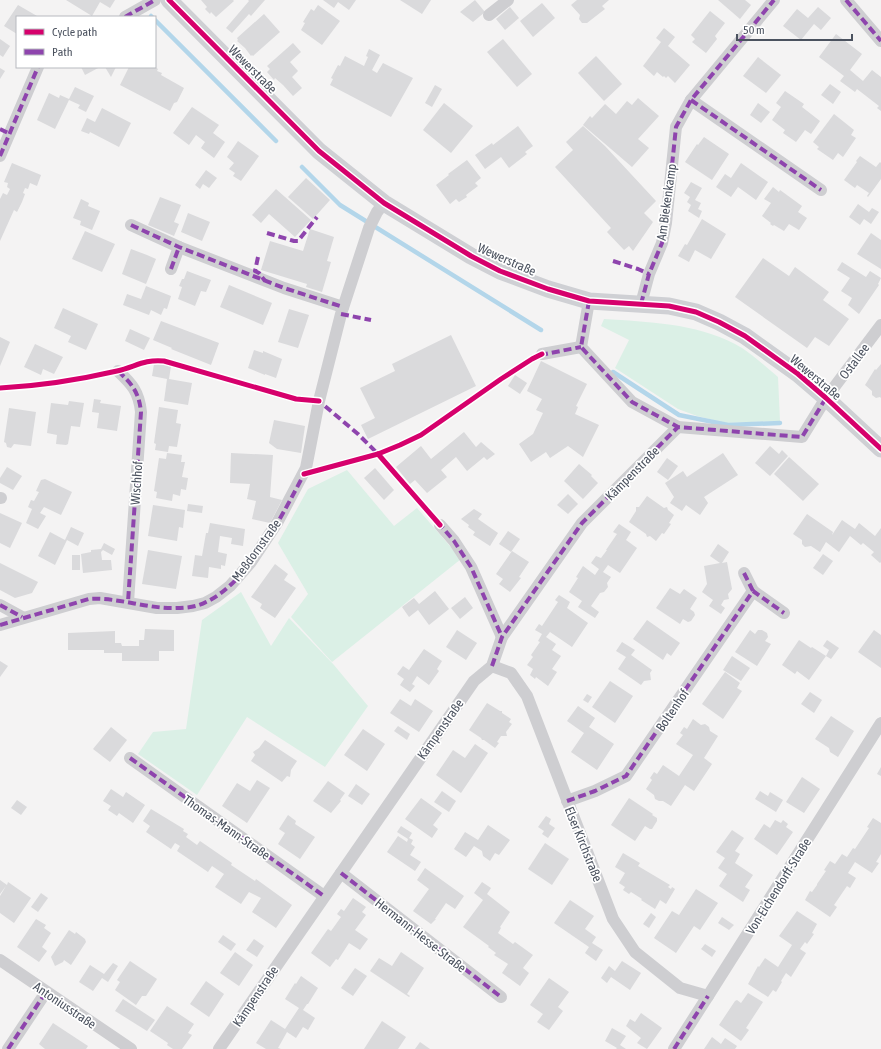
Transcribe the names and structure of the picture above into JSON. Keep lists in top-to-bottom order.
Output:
{
  "streets": {
    "main road": ["Wewerstraße"],
    "street": [
      "Am Biekenkamp",
      "Ostallee",
      "Kämpenstraße",
      "Wischhof",
      "Meßdornstraße",
      "Boltenhof",
      "Thomas-Mann-Straße",
      "Elser Kirchstraße",
      "Von-Eichendorff-Straße",
      "Hermann-Hesse-Straße",
      "Antoniusstraße"
    ]
  },
  "crossings": [
    ["Wewerstraße", "Am Biekenkamp"],
    ["Wewerstraße", "Ostallee"],
    ["Wewerstraße", "Meßdornstraße"],
    ["Kämpenstraße", "Thomas-Mann-Straße"],
    ["Kämpenstraße", "Elser Kirchstraße"],
    ["Kämpenstraße", "Hermann-Hesse-Straße"],
    ["Wischhof", "Meßdornstraße"],
    ["Boltenhof", "Elser Kirchstraße"],
    ["Elser Kirchstraße", "Von-Eichendorff-Straße"]
  ],
  "legend": ["Cycle path", "Path"],
  "scale_bar": "50 m"
}
